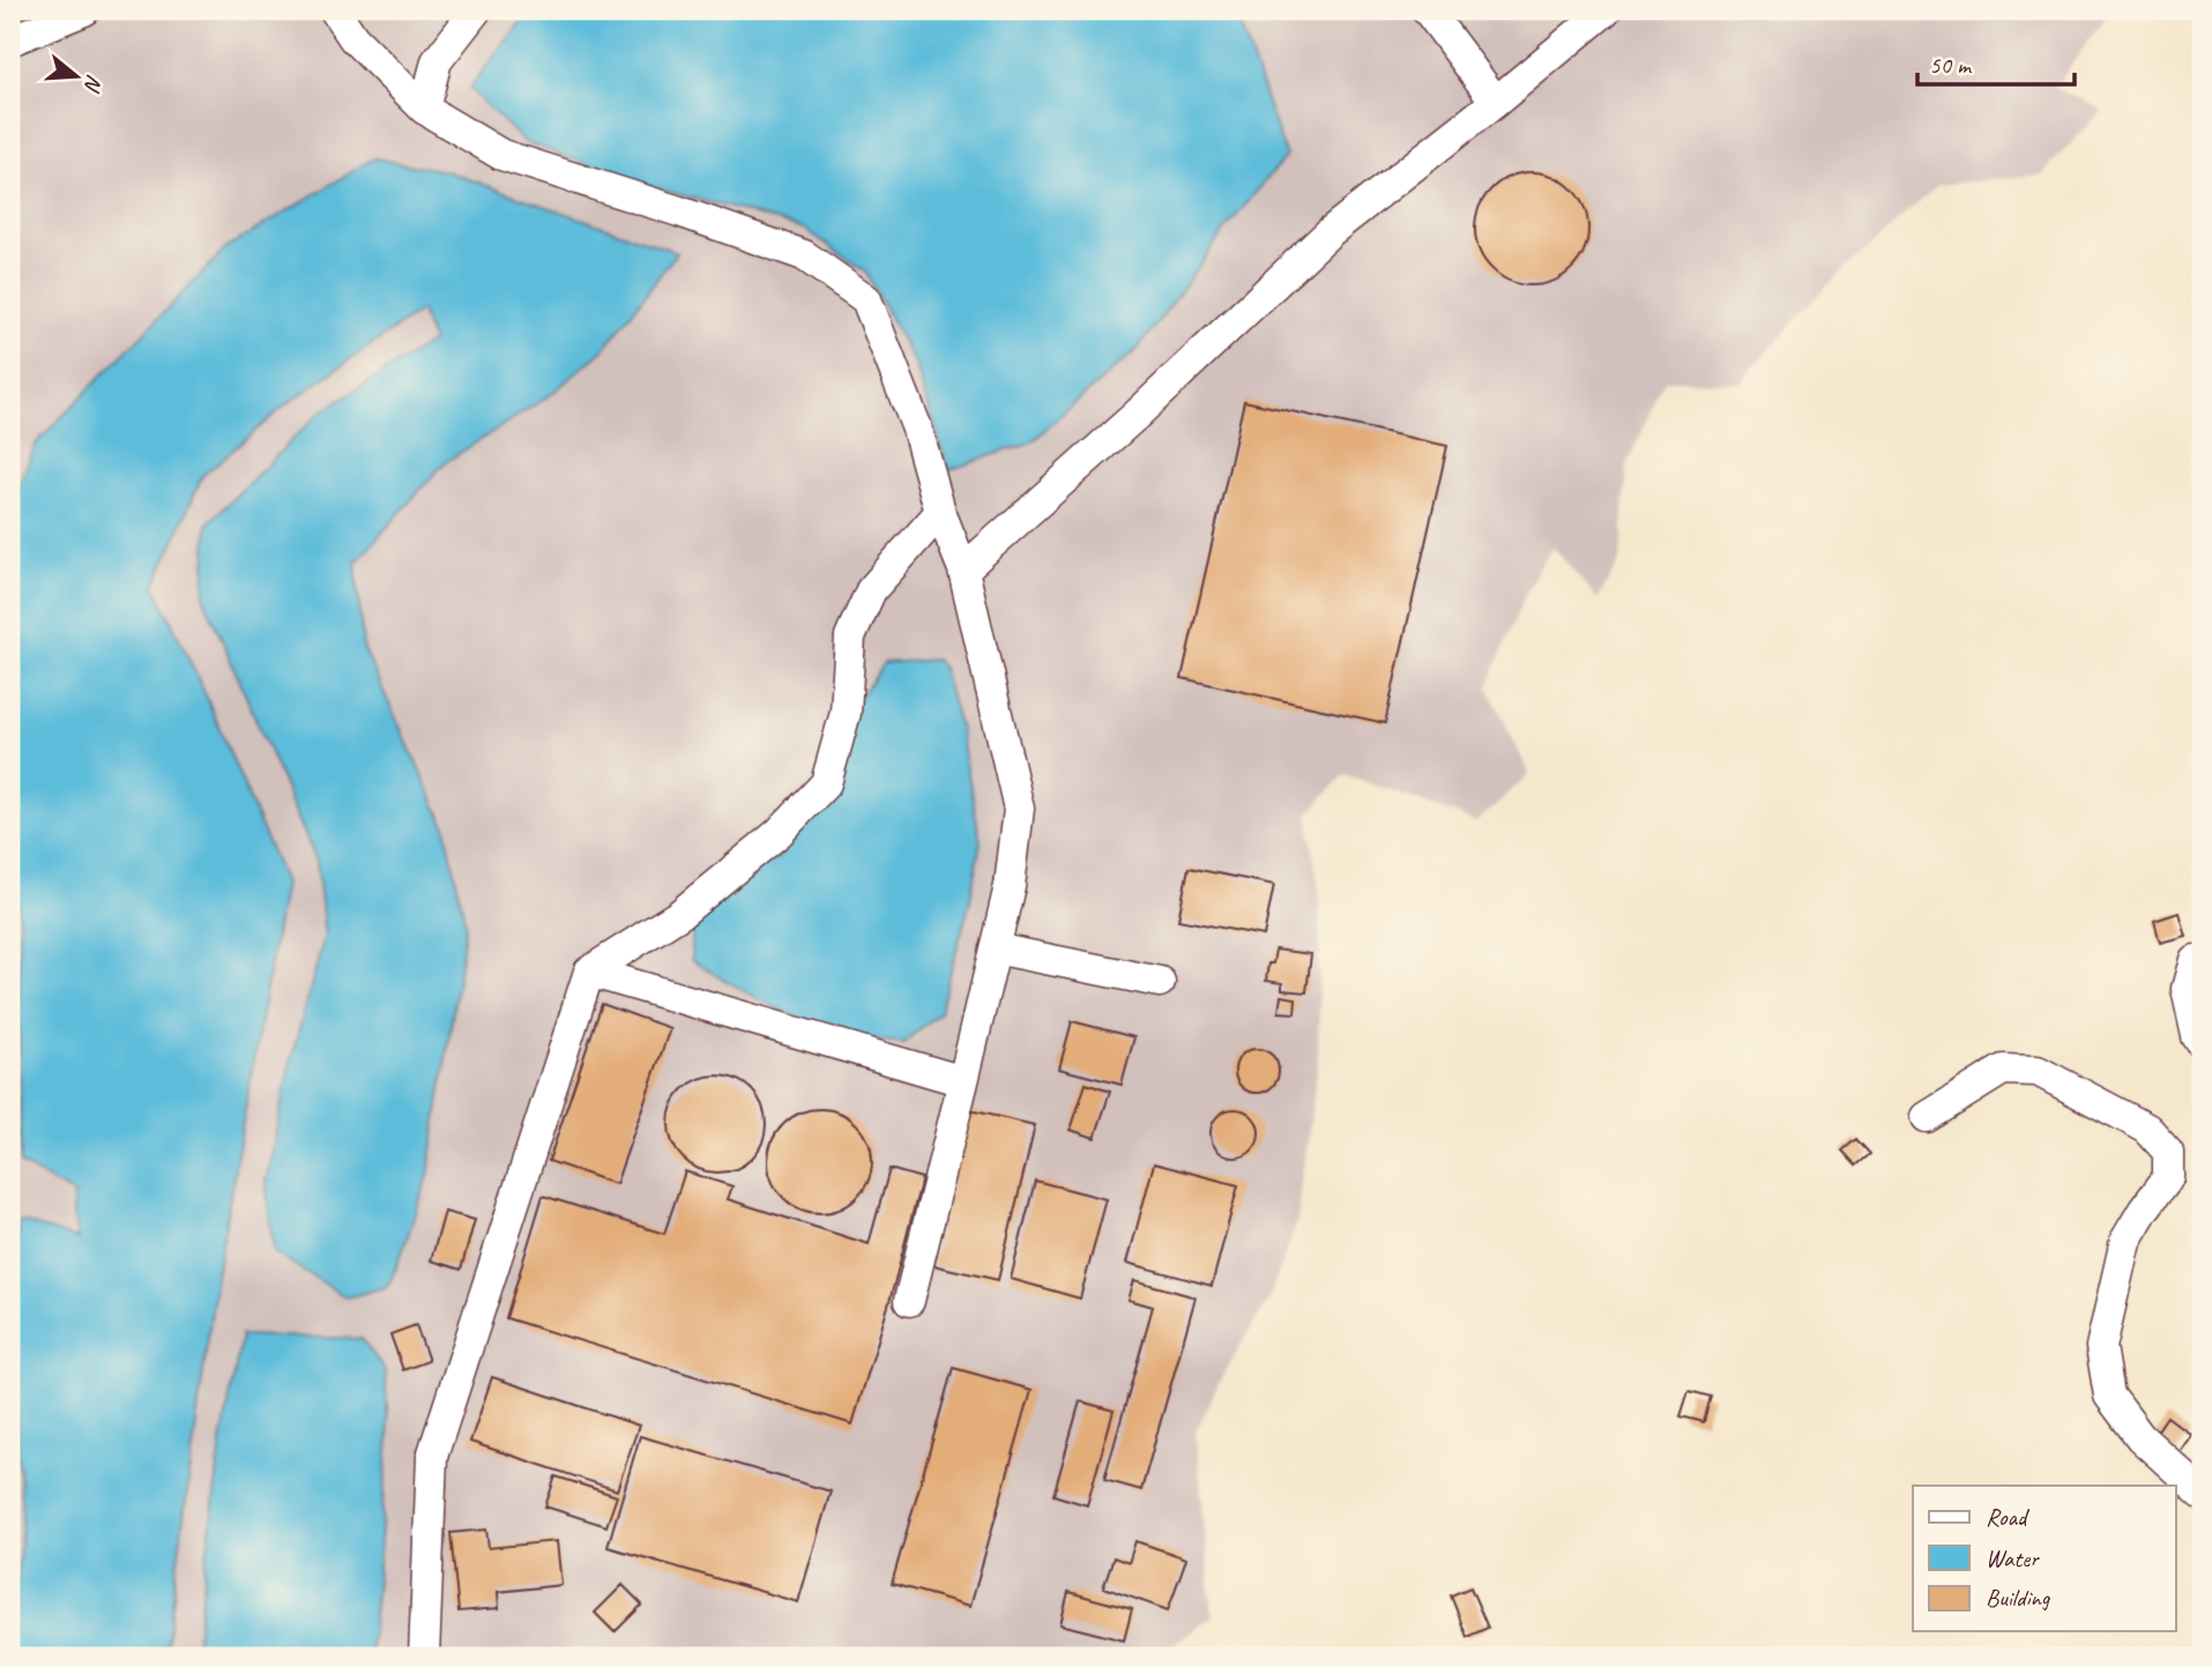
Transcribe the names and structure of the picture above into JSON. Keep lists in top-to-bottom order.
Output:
{
  "legend": ["Road", "Water", "Building"],
  "scale_bar": "50 m",
  "north": "right"
}
